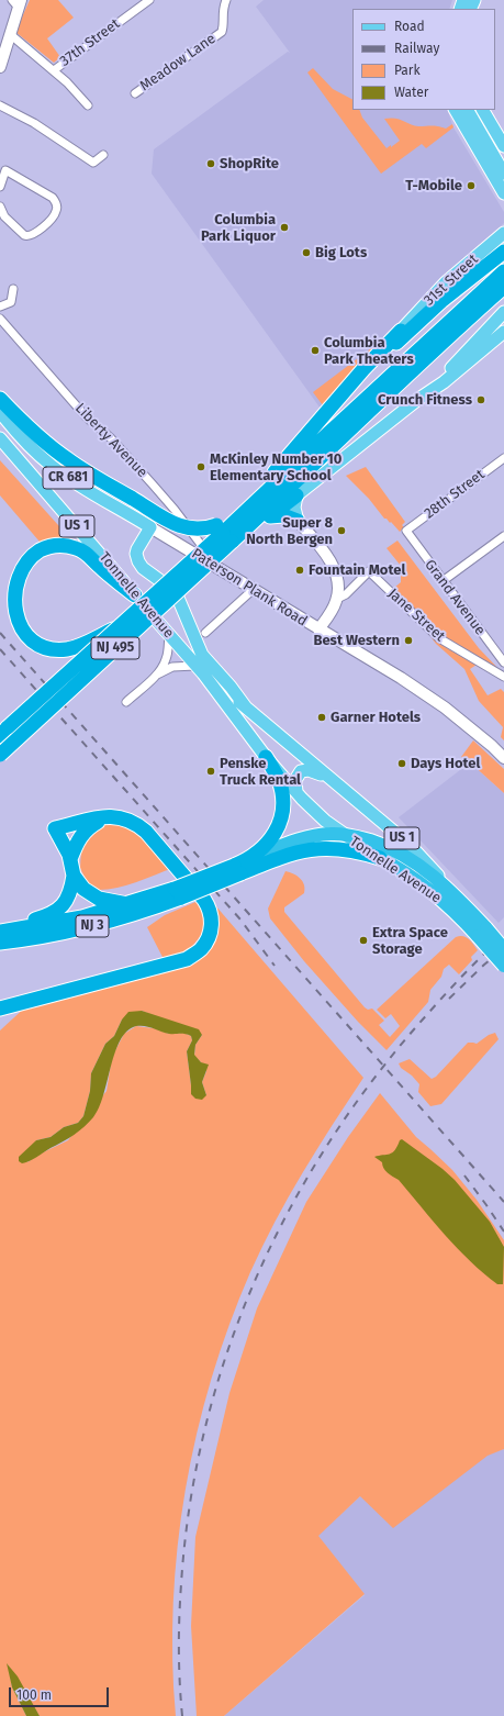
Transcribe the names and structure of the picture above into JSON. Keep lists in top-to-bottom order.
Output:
{
  "streets": {
    "highway": [
      "US 1",
      "Tonnelle Avenue",
      "NJ 495",
      "NJ 3"
    ],
    "main road": ["31st Street", "CR 681", "Paterson Plank Road"],
    "street": [
      "37th Street",
      "Meadow Lane",
      "Liberty Avenue",
      "28th Street",
      "Grand Avenue",
      "Jane Street"
    ]
  },
  "crossings": [
    ["Liberty Avenue", "Paterson Plank Road"],
    ["28th Street", "Grand Avenue"],
    ["Tonnelle Avenue", "NJ 3"]
  ],
  "places": [
    "ShopRite",
    "T-Mobile",
    "Columbia Park Liquor",
    "Big Lots",
    "Columbia Park Theaters",
    "Crunch Fitness",
    "McKinley Number 10 Elementary School",
    "Super 8 North Bergen",
    "Fountain Motel",
    "Best Western",
    "Garner Hotels",
    "Days Hotel",
    "Penske Truck Rental",
    "Extra Space Storage"
  ],
  "legend": [
    "Road",
    "Railway",
    "Park",
    "Water"
  ],
  "scale_bar": "100 m"
}
